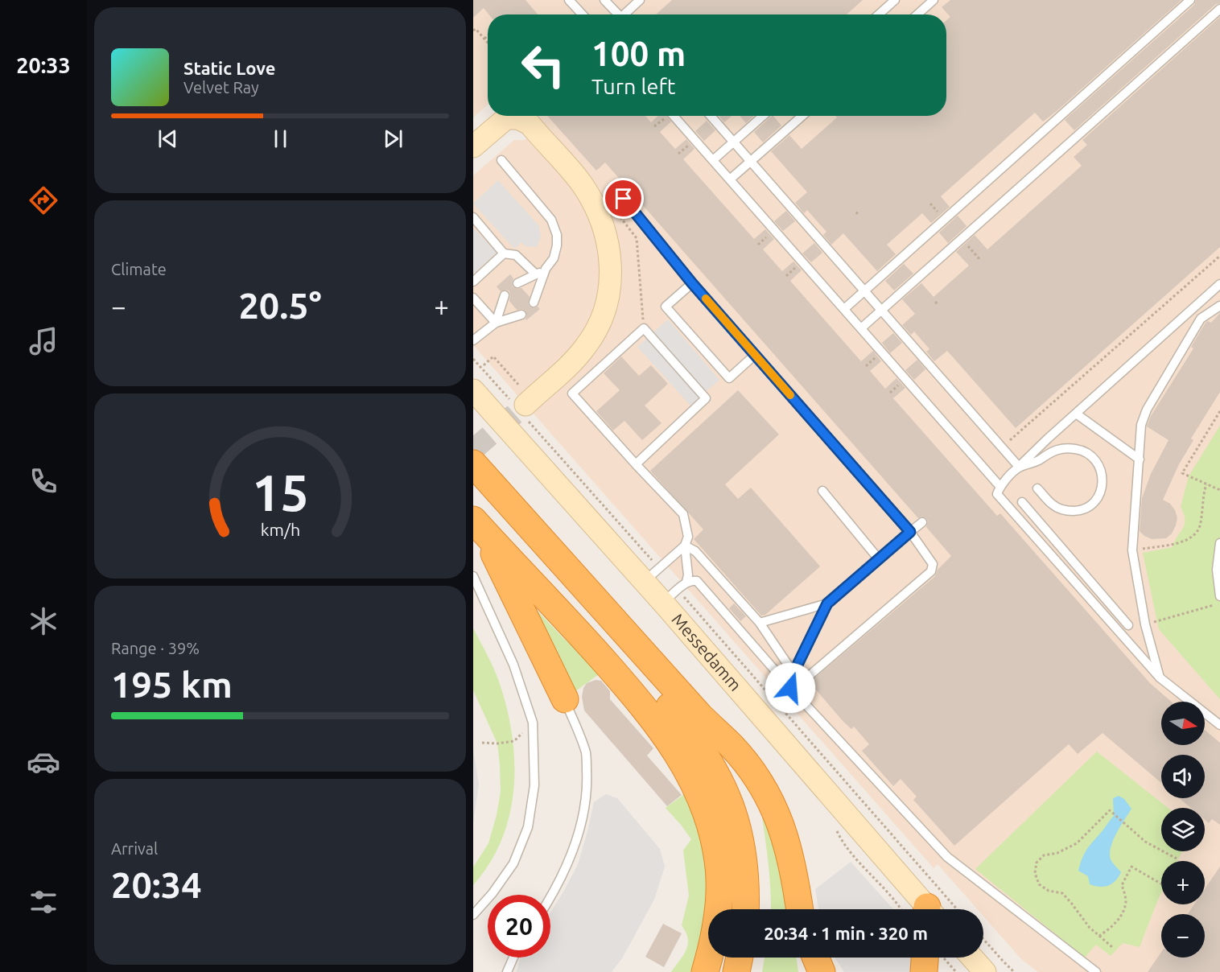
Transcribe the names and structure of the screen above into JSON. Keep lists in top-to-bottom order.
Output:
{
  "streets": {
    "main road": ["Messedamm"]
  },
  "north": "right",
  "page": {
    "tabs": "20:33",
    "turn": ["100 m", "Turn left"],
    "song": ["Static Love", "Velvet Ray"],
    "tile": [
      "Climate",
      ["Range · 39%", "195 km"],
      ["Arrival", "20:34"]
    ],
    "heat": ["−", "20.5°", "+"],
    "map_buttons": ["+", "−"],
    "limit": "20",
    "trip": "20:34 · 1 min · 320 m",
    "gauge": ["15", "km/h"]
  }
}
